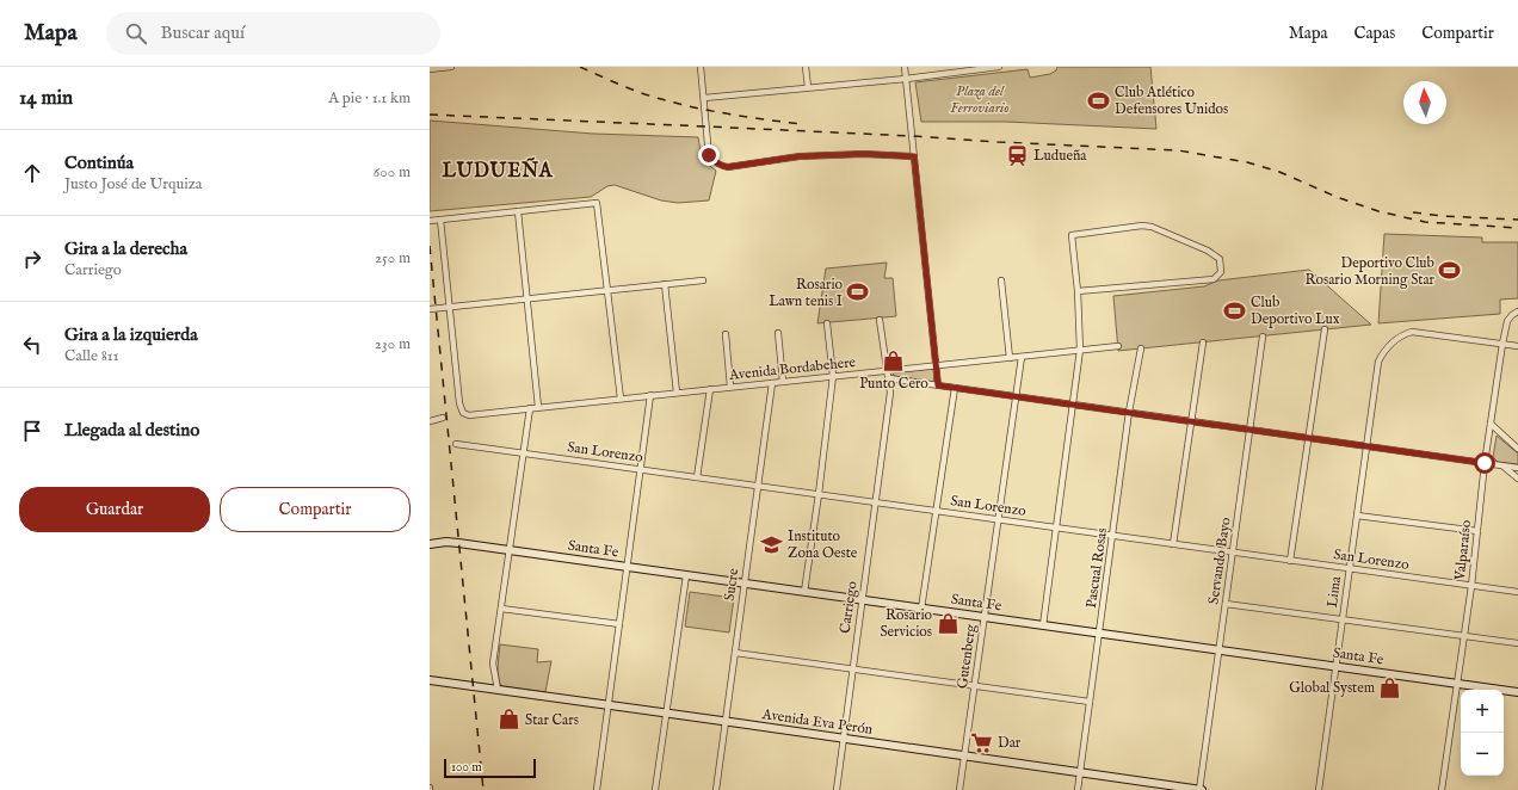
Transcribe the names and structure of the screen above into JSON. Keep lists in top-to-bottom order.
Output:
{
  "streets": {
    "main road": ["Santa Fe", "Avenida Eva Perón"],
    "street": [
      "Avenida Bordabehere",
      "San Lorenzo",
      "Valparaíso",
      "Servando Bayo",
      "Pascual Rosas",
      "Sucre",
      "Lima",
      "Carriego",
      "Gutenberg"
    ]
  },
  "crossings": [
    ["Avenida Bordabehere", "Sucre"],
    ["Avenida Bordabehere", "Carriego"],
    ["Avenida Bordabehere", "Gutenberg"],
    ["San Lorenzo", "Valparaíso"],
    ["San Lorenzo", "Servando Bayo"],
    ["San Lorenzo", "Pascual Rosas"],
    ["San Lorenzo", "Sucre"],
    ["San Lorenzo", "Lima"],
    ["San Lorenzo", "Carriego"],
    ["San Lorenzo", "Gutenberg"],
    ["Santa Fe", "Valparaíso"],
    ["Santa Fe", "Servando Bayo"],
    ["Santa Fe", "Pascual Rosas"],
    ["Santa Fe", "Sucre"],
    ["Santa Fe", "Lima"],
    ["Santa Fe", "Carriego"],
    ["Santa Fe", "Gutenberg"],
    ["Valparaíso", "Lima"],
    ["Servando Bayo", "Avenida Eva Perón"],
    ["Pascual Rosas", "Avenida Eva Perón"],
    ["Sucre", "Avenida Eva Perón"],
    ["Carriego", "Avenida Eva Perón"],
    ["Gutenberg", "Avenida Eva Perón"]
  ],
  "districts": ["LUDUEÑA"],
  "parks": ["Plaza del Ferroviario"],
  "places": {
    "sports": [
      "Club Atlético Defensores Unidos",
      "Deportivo Club Rosario Morning Star",
      "Rosario Lawn tenis I",
      "Club Deportivo Lux"
    ],
    "station": ["Ludueña"],
    "shop": [
      "Punto Cero",
      "Rosario Servicios",
      "Global System",
      "Star Cars"
    ],
    "school or university": ["Instituto Zona Oeste"],
    "supermarket": ["Dar"]
  },
  "scale_bar": "100 m",
  "north": "top",
  "page": {
    "header": "Mapa",
    "search": "Buscar aquí",
    "nav": ["Mapa", "Capas", "Compartir"],
    "heading": ["14 min", "A pie · 1.1 km"],
    "list": [
      ["Continúa", "Justo José de Urquiza", "600 m"],
      ["Gira a la derecha", "Carriego", "250 m"],
      ["Gira a la izquierda", "Calle 811", "230 m"],
      "Llegada al destino"
    ],
    "buttons": ["Guardar", "Compartir"],
    "map_buttons": ["+", "−"],
    "scale": "100 m"
  }
}
